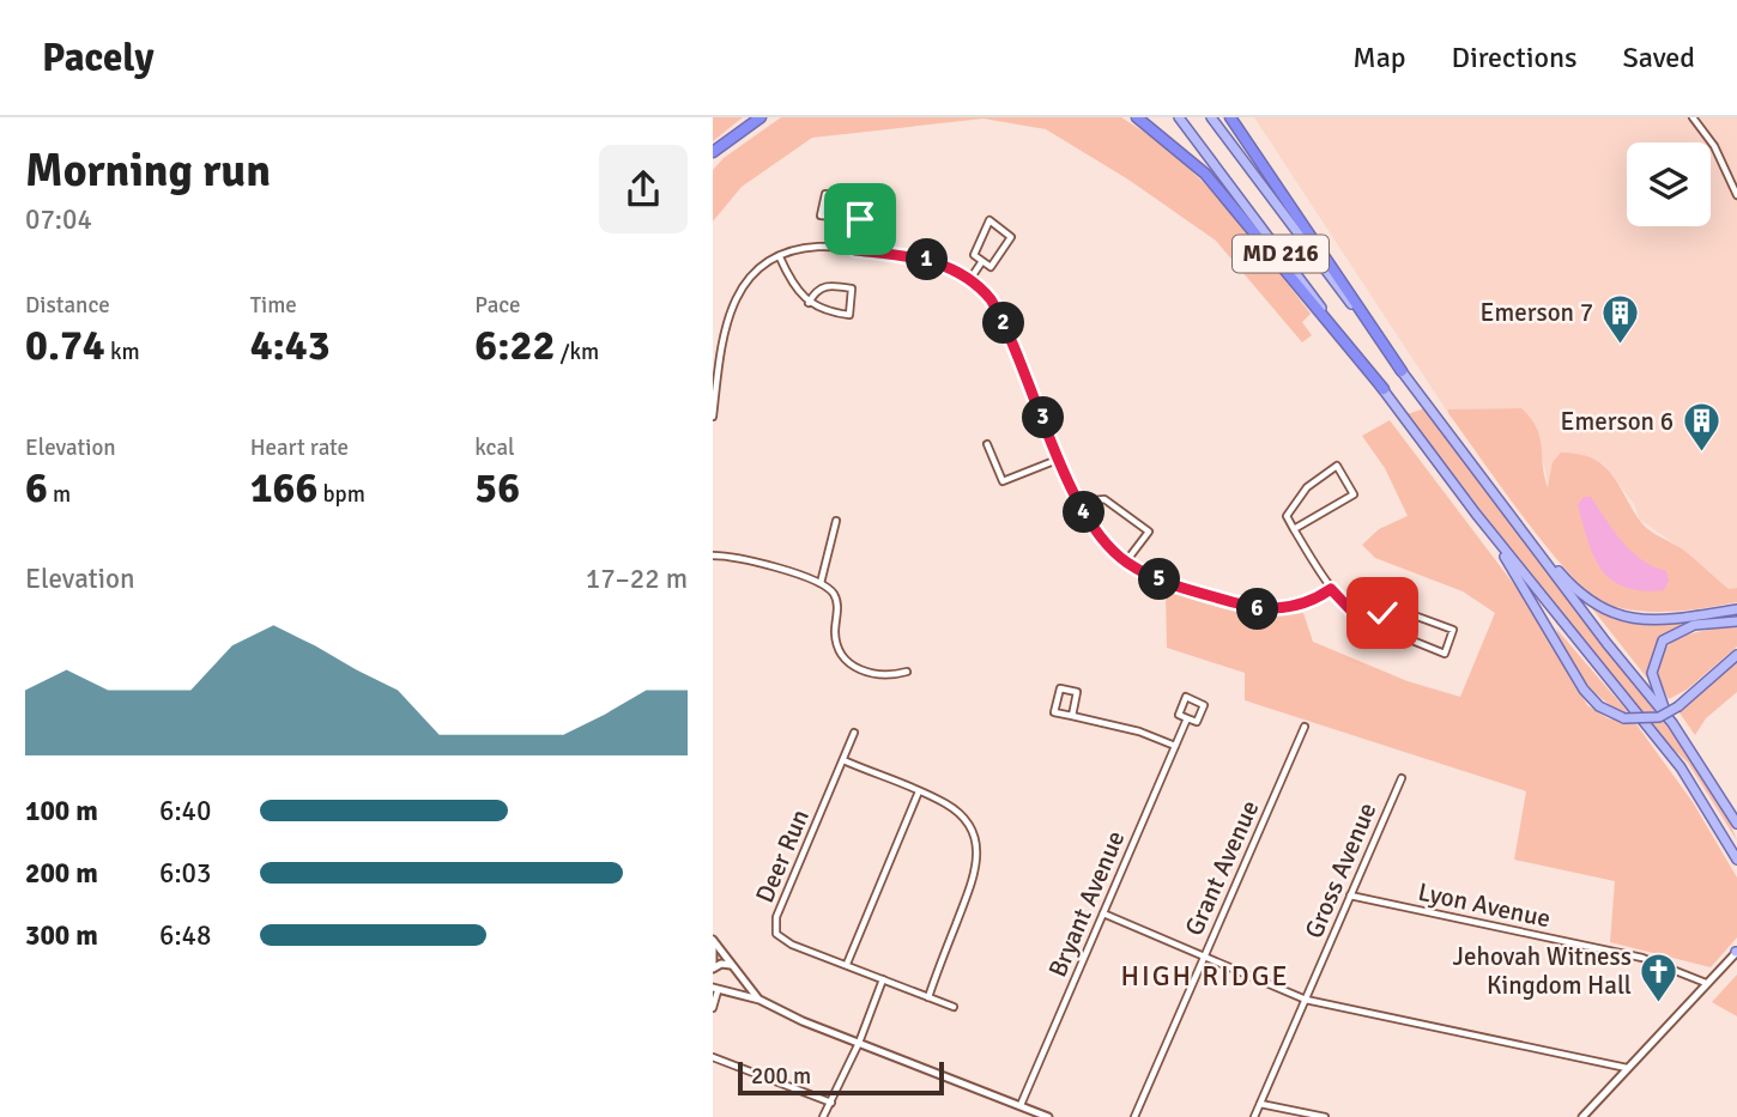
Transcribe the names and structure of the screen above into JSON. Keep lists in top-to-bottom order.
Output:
{
  "streets": {
    "main road": ["MD 216"],
    "street": [
      "Deer Run",
      "Grant Avenue",
      "Gross Avenue",
      "Bryant Avenue",
      "Lyon Avenue"
    ]
  },
  "crossings": [
    ["Gross Avenue", "Lyon Avenue"]
  ],
  "districts": ["HIGH RIDGE"],
  "places": {
    "building": ["Emerson 7", "Emerson 6"],
    "church": ["Jehovah Witness Kingdom Hall"]
  },
  "scale_bar": "200 m",
  "page": {
    "header": "Pacely",
    "nav": ["Map", "Directions", "Saved"],
    "heading": ["Morning run", "07:04"],
    "pins": [
      "1",
      "2",
      "3",
      "4",
      "5",
      "6"
    ],
    "stats": [
      ["Distance", "0.74 km"],
      ["Time", "4:43"],
      ["Pace", "6:22 /km"],
      ["Elevation", "6 m"],
      ["Heart rate", "166 bpm"],
      ["kcal", "56"]
    ],
    "chart": ["Elevation", "17–22 m"],
    "list": [
      {
        "name": "100 m",
        "note": "6:40"
      },
      {
        "name": "200 m",
        "note": "6:03"
      },
      {
        "name": "300 m",
        "note": "6:48"
      }
    ],
    "scale": "200 m"
  }
}
